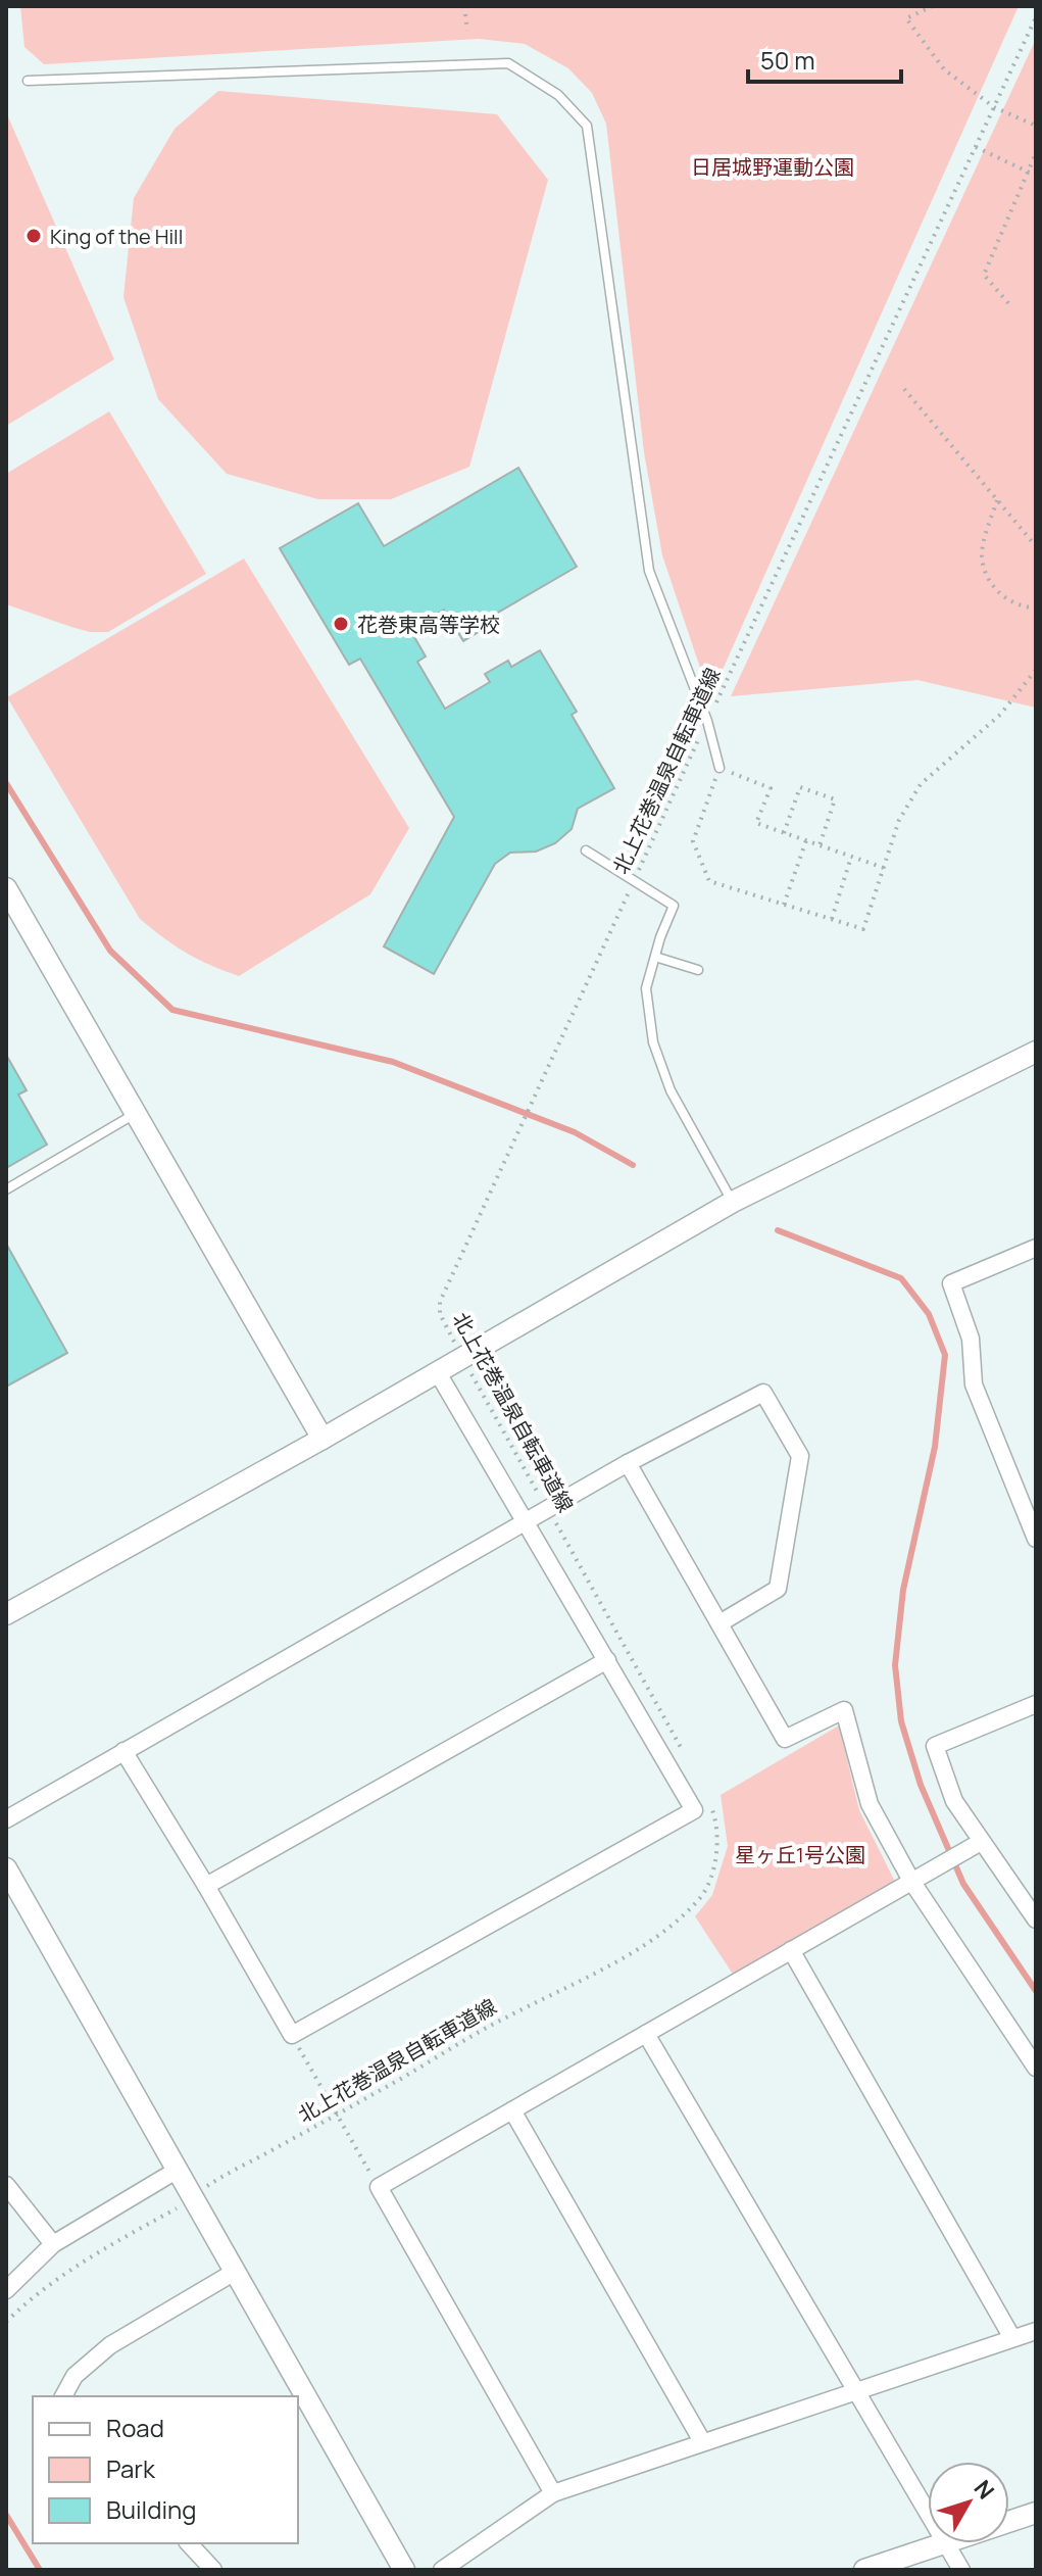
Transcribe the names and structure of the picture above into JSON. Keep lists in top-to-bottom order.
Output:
{
  "streets": {
    "path": ["北上花巻温泉自転車道線"]
  },
  "parks": ["日居城野運動公園", "星ヶ丘1号公園"],
  "places": ["King of the Hill", "花巻東高等学校"],
  "legend": ["Road", "Park", "Building"],
  "scale_bar": "50 m",
  "north": "top right"
}
